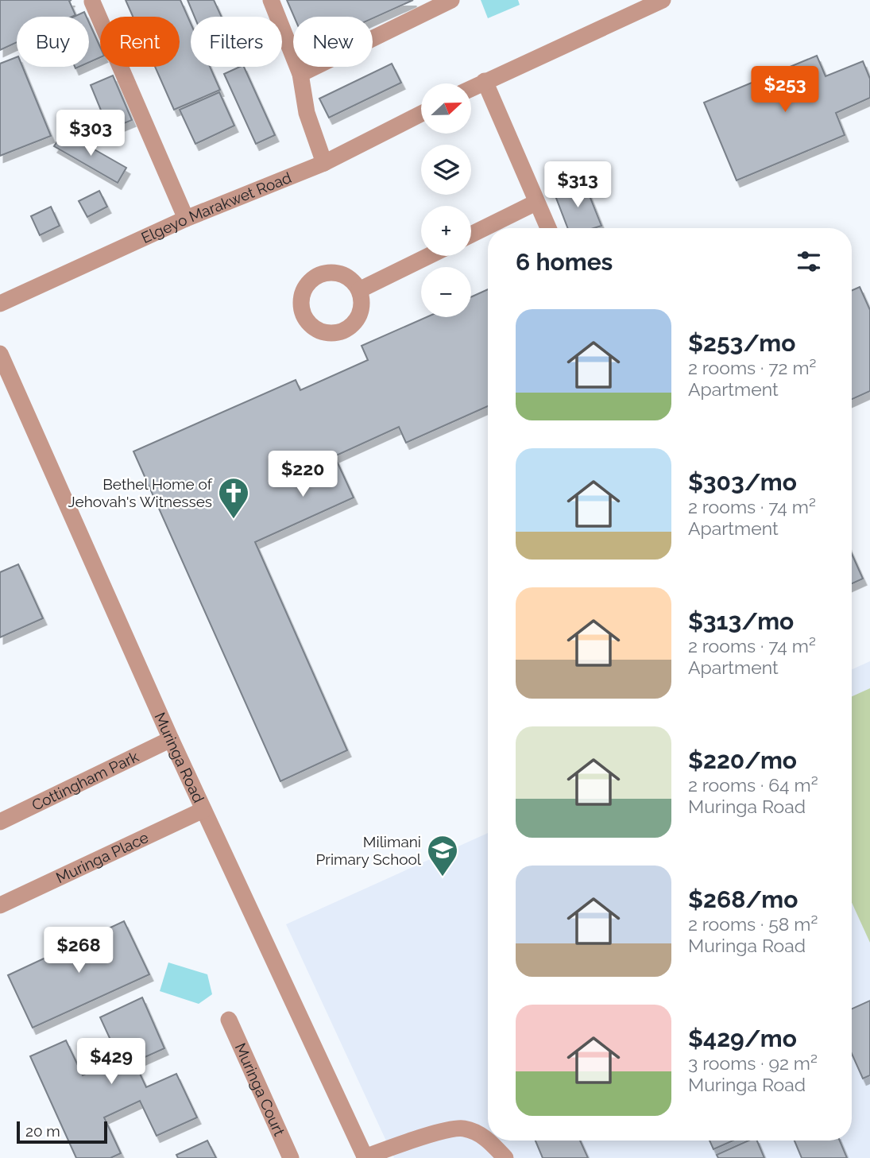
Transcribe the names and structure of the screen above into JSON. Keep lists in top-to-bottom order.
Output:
{
  "streets": {
    "street": [
      "Elgeyo Marakwet Road",
      "Muringa Road",
      "Cottingham Park",
      "Muringa Place",
      "Muringa Court"
    ]
  },
  "crossings": [
    ["Muringa Road", "Cottingham Park"],
    ["Muringa Road", "Muringa Place"]
  ],
  "places": {
    "church": ["Bethel Home of Jehovah's Witnesses"],
    "school or university": ["Milimani Primary School"]
  },
  "scale_bar": "20 m",
  "north": "right",
  "page": {
    "chip": [
      "Buy",
      "Rent",
      "Filters",
      "New"
    ],
    "price": [
      "$253",
      "$303",
      "$313",
      "$220",
      "$268",
      "$429"
    ],
    "map_buttons": ["+", "−"],
    "heading": "6 homes",
    "list": [
      {
        "name": "$253/mo",
        "note": "2 rooms · 72 m² · Apartment"
      },
      {
        "name": "$303/mo",
        "note": "2 rooms · 74 m² · Apartment"
      },
      {
        "name": "$313/mo",
        "note": "2 rooms · 74 m² · Apartment"
      },
      {
        "name": "$220/mo",
        "note": "2 rooms · 64 m² · Muringa Road"
      },
      {
        "name": "$268/mo",
        "note": "2 rooms · 58 m² · Muringa Road"
      },
      {
        "name": "$429/mo",
        "note": "3 rooms · 92 m² · Muringa Road"
      }
    ],
    "scale": "20 m"
  }
}
